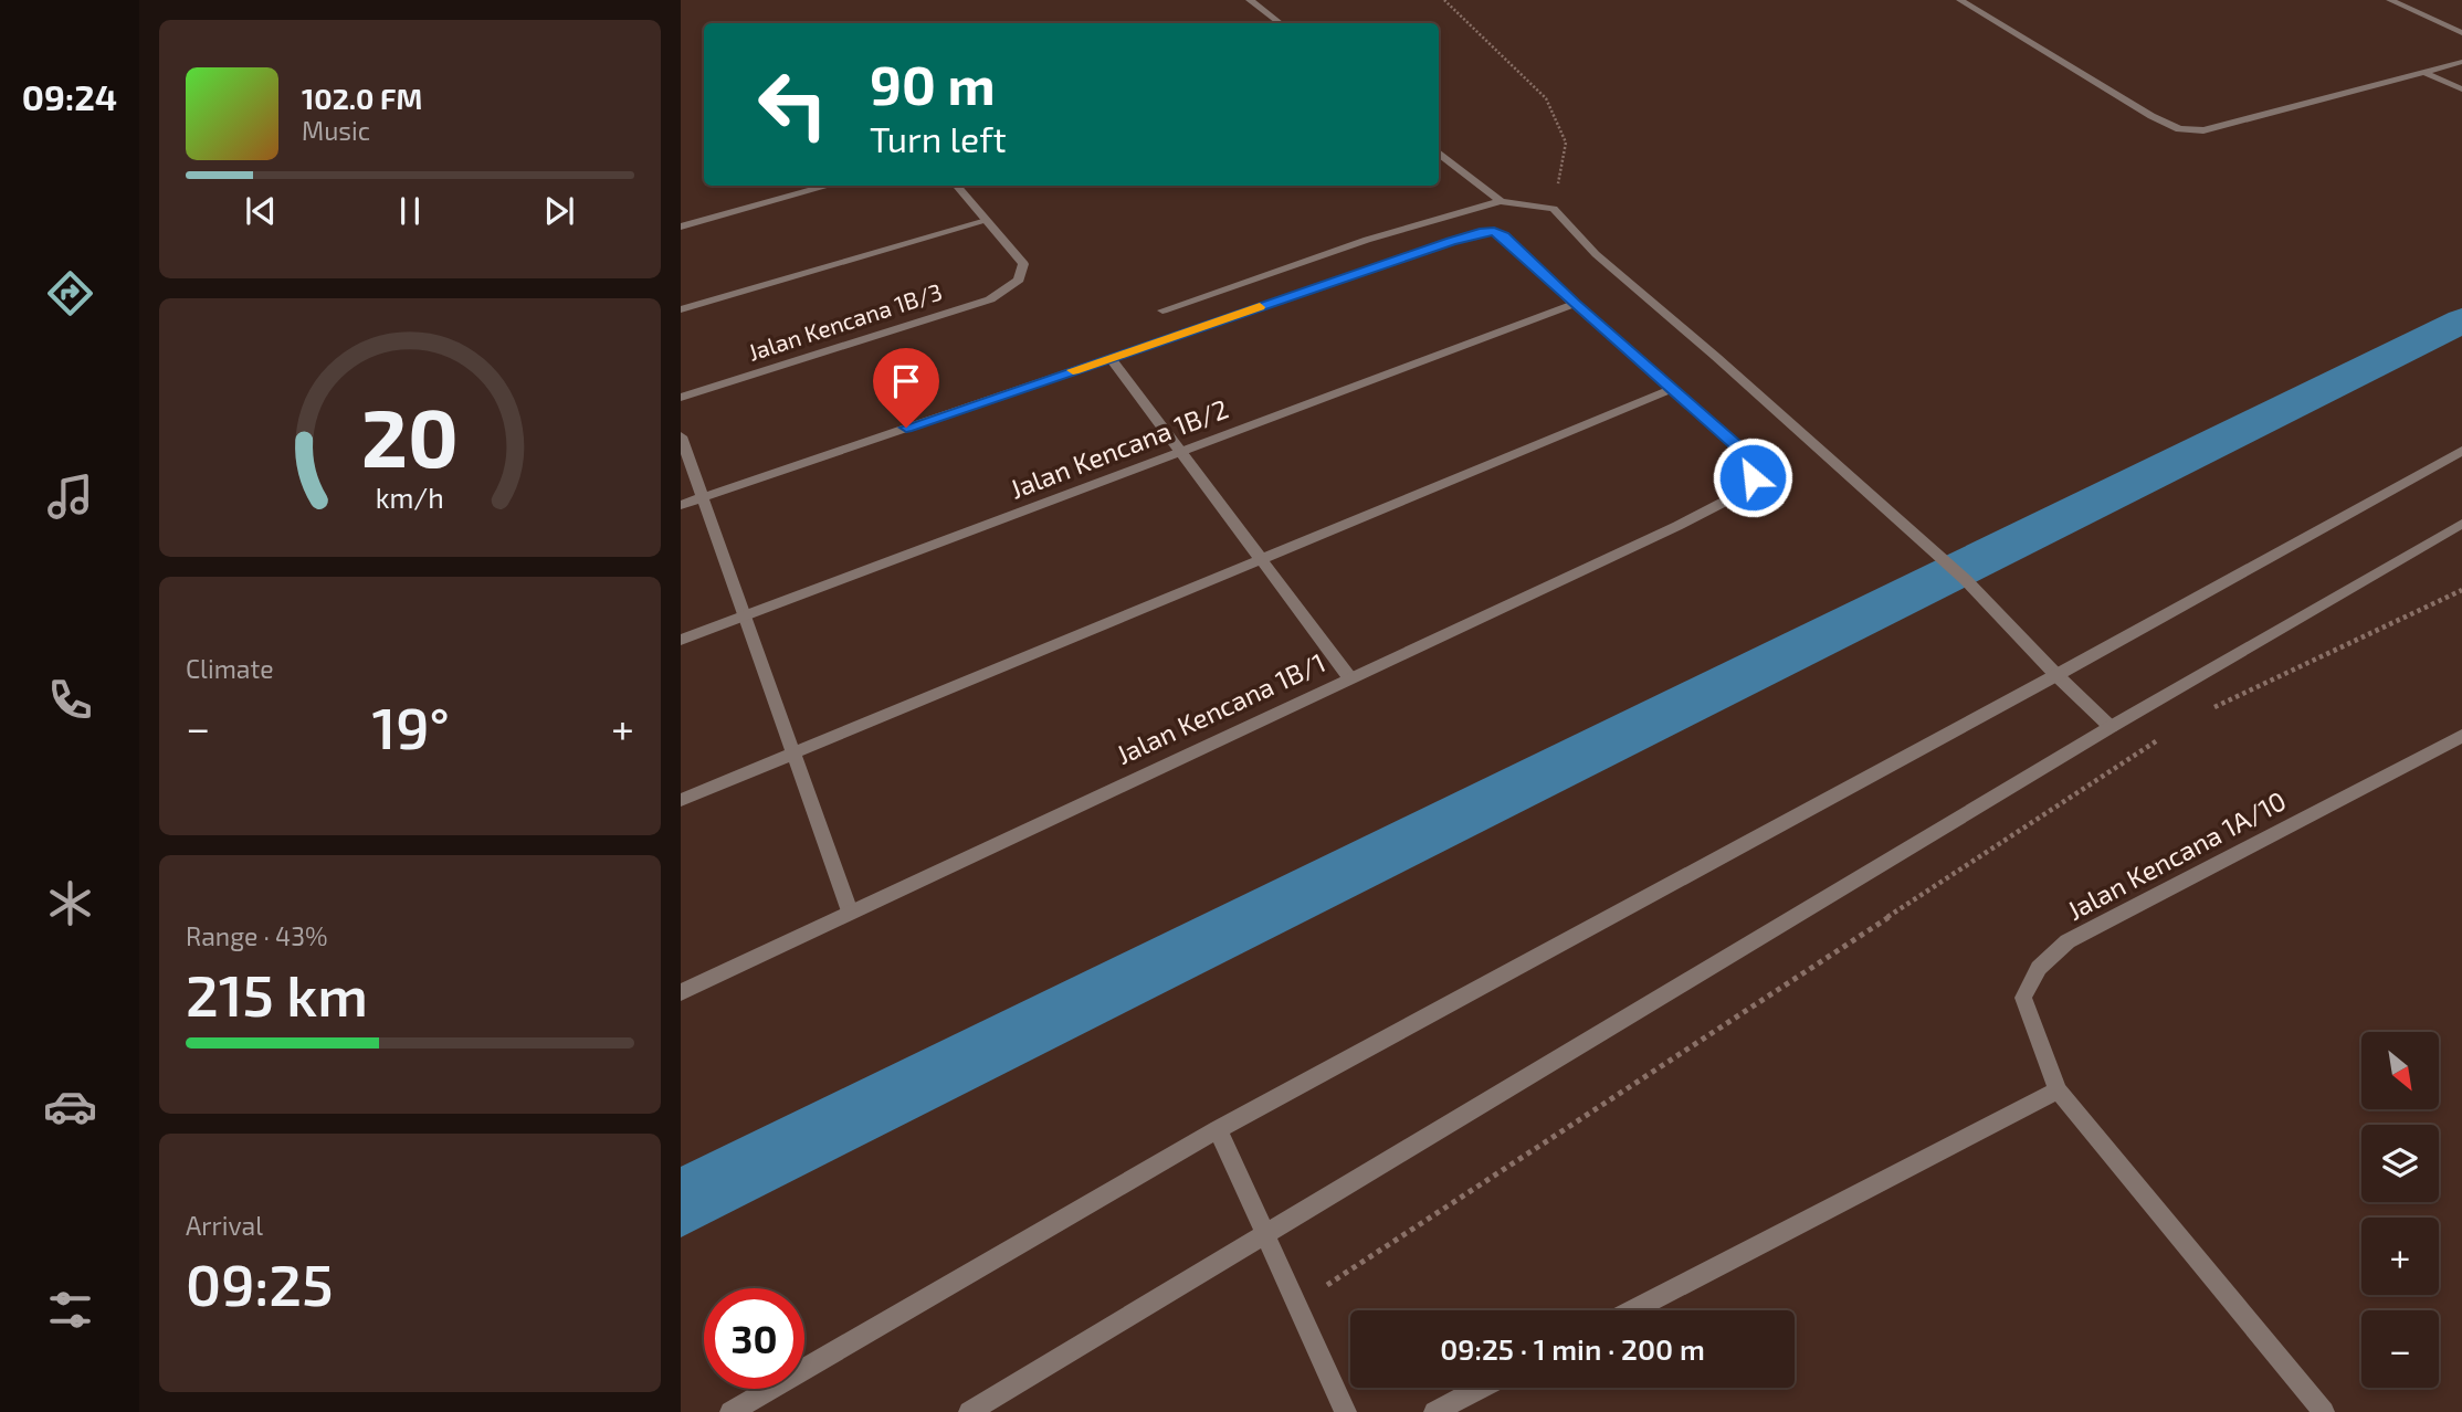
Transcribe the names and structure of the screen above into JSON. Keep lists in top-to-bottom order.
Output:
{
  "streets": {
    "street": [
      "Jalan Kencana 1B/3",
      "Jalan Kencana 1B/2",
      "Jalan Kencana 1B/1",
      "Jalan Kencana 1A/10"
    ]
  },
  "north": "bottom right",
  "page": {
    "tabs": "09:24",
    "turn": ["90 m", "Turn left"],
    "song": ["102.0 FM", "Music"],
    "tile": [
      "Climate",
      ["Range · 43%", "215 km"],
      ["Arrival", "09:25"]
    ],
    "heat": ["−", "19°", "+"],
    "map_buttons": ["+", "−"],
    "limit": "30",
    "trip": "09:25 · 1 min · 200 m",
    "gauge": ["20", "km/h"]
  }
}
